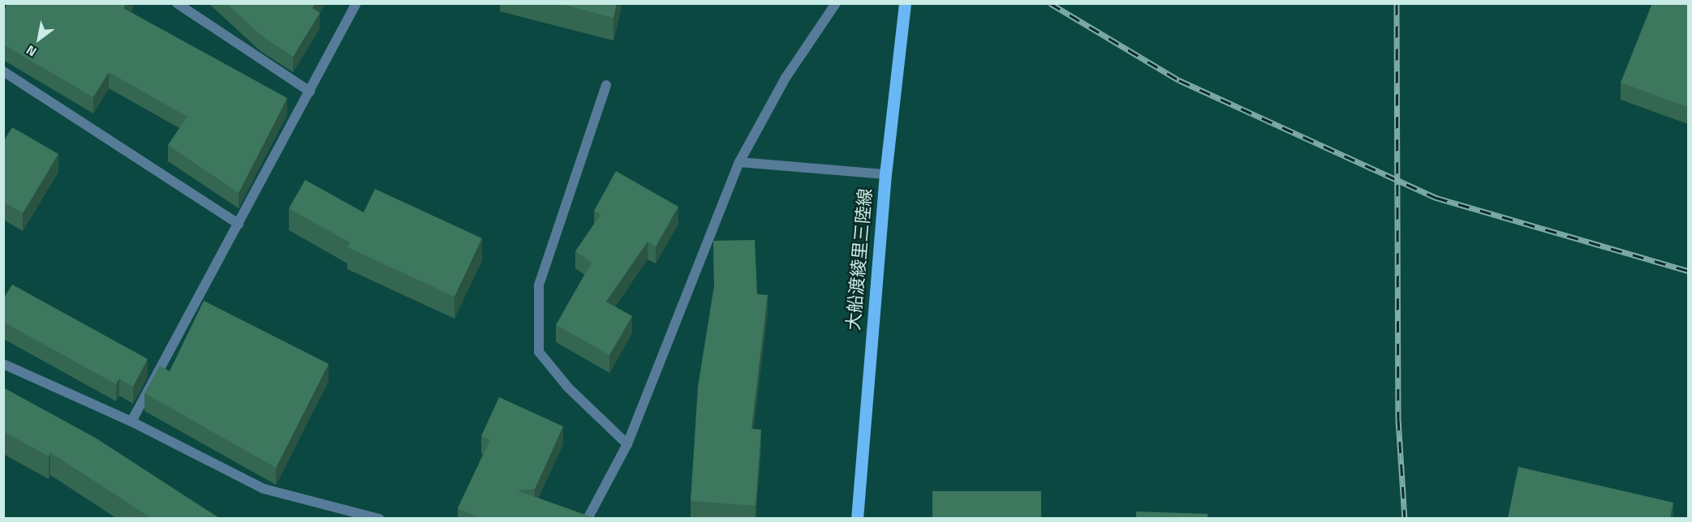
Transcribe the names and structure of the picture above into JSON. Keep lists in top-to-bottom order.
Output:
{
  "streets": {
    "main road": ["大船渡綾里三陸線"]
  },
  "north": "bottom left"
}
